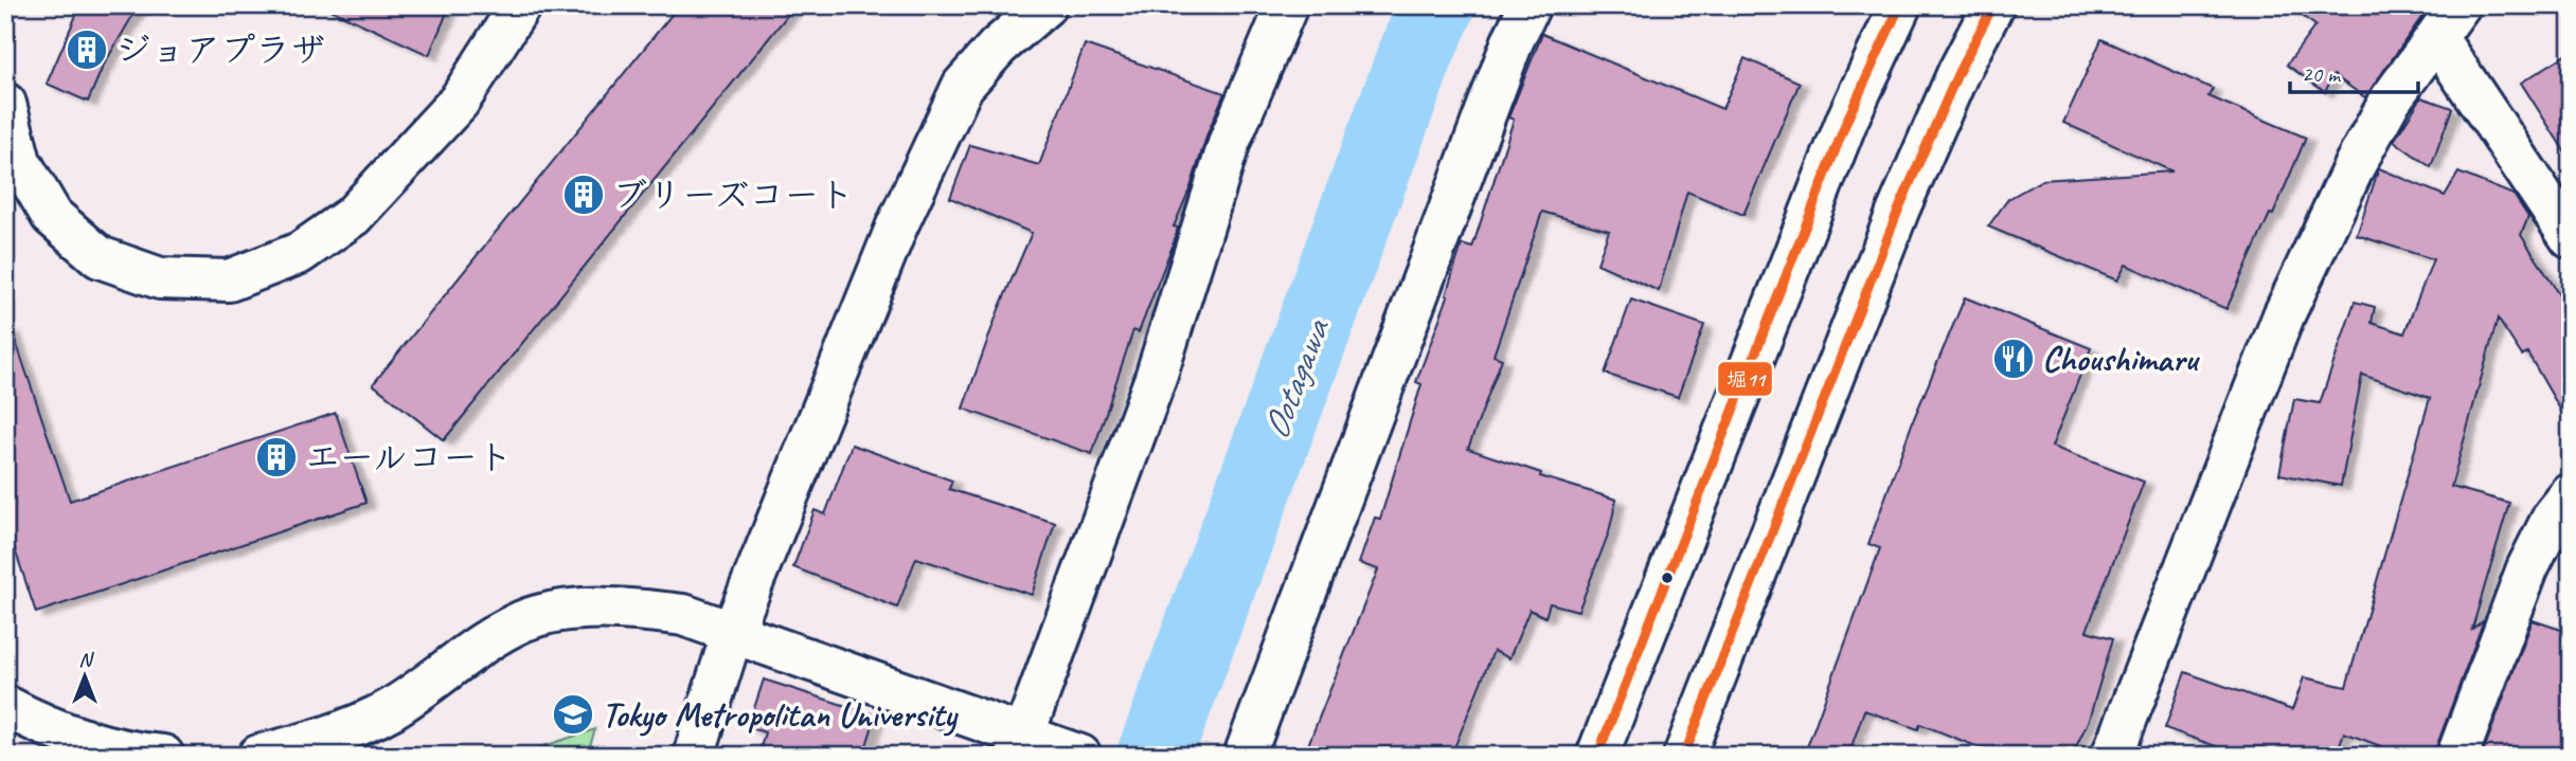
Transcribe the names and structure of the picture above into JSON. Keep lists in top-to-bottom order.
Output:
{
  "water": ["Ootagawa"],
  "places": {
    "building": ["ジョアプラザ", "ブリーズコート", "エールコート"],
    "restaurant": ["Choushimaru"],
    "school or university": ["Tokyo Metropolitan University"]
  },
  "lines": ["transit line 堀11"],
  "scale_bar": "20 m",
  "north": "top"
}
